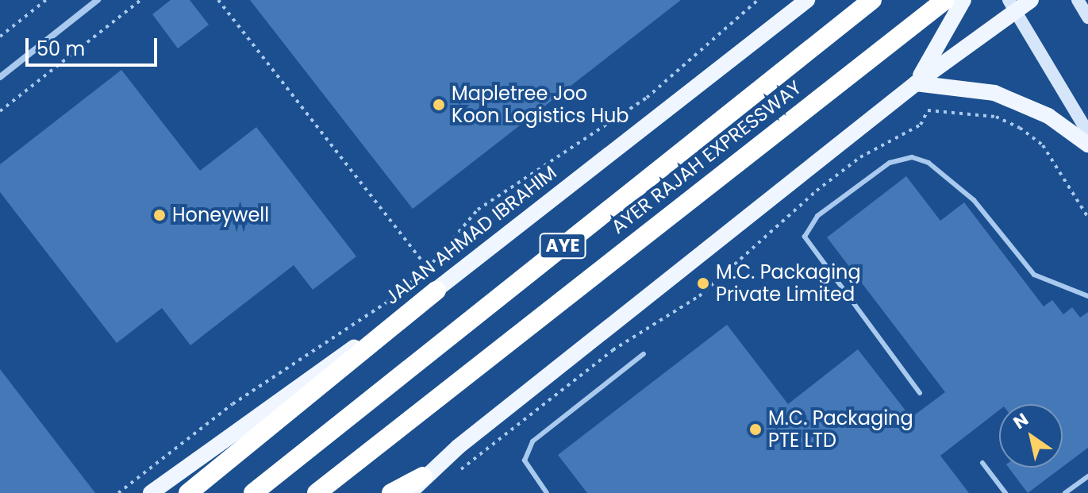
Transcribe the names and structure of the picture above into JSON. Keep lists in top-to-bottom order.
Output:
{
  "streets": {
    "highway": ["AYER RAJAH EXPRESSWAY", "AYE"],
    "main road": ["JALAN AHMAD IBRAHIM"]
  },
  "places": [
    "Mapletree Joo Koon Logistics Hub",
    "Honeywell",
    "M.C. Packaging Private Limited",
    "M.C. Packaging PTE LTD"
  ],
  "scale_bar": "50 m",
  "north": "top left"
}
